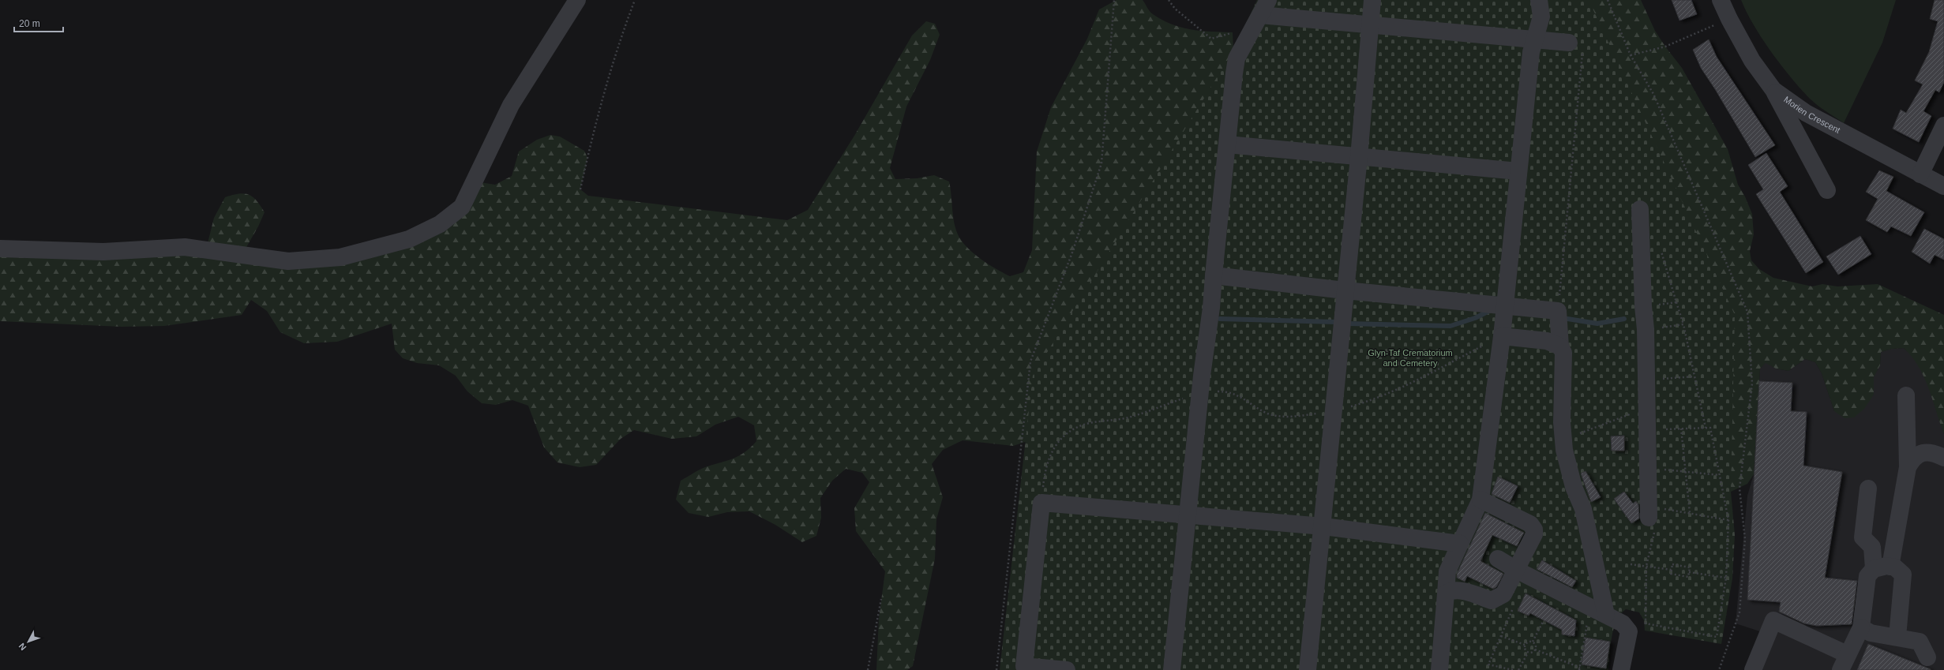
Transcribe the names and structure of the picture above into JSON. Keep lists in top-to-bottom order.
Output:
{
  "streets": {
    "street": ["Morien Crescent"]
  },
  "parks": ["Glyn-Taf Crematorium and Cemetery"],
  "scale_bar": "20 m",
  "north": "bottom left"
}
